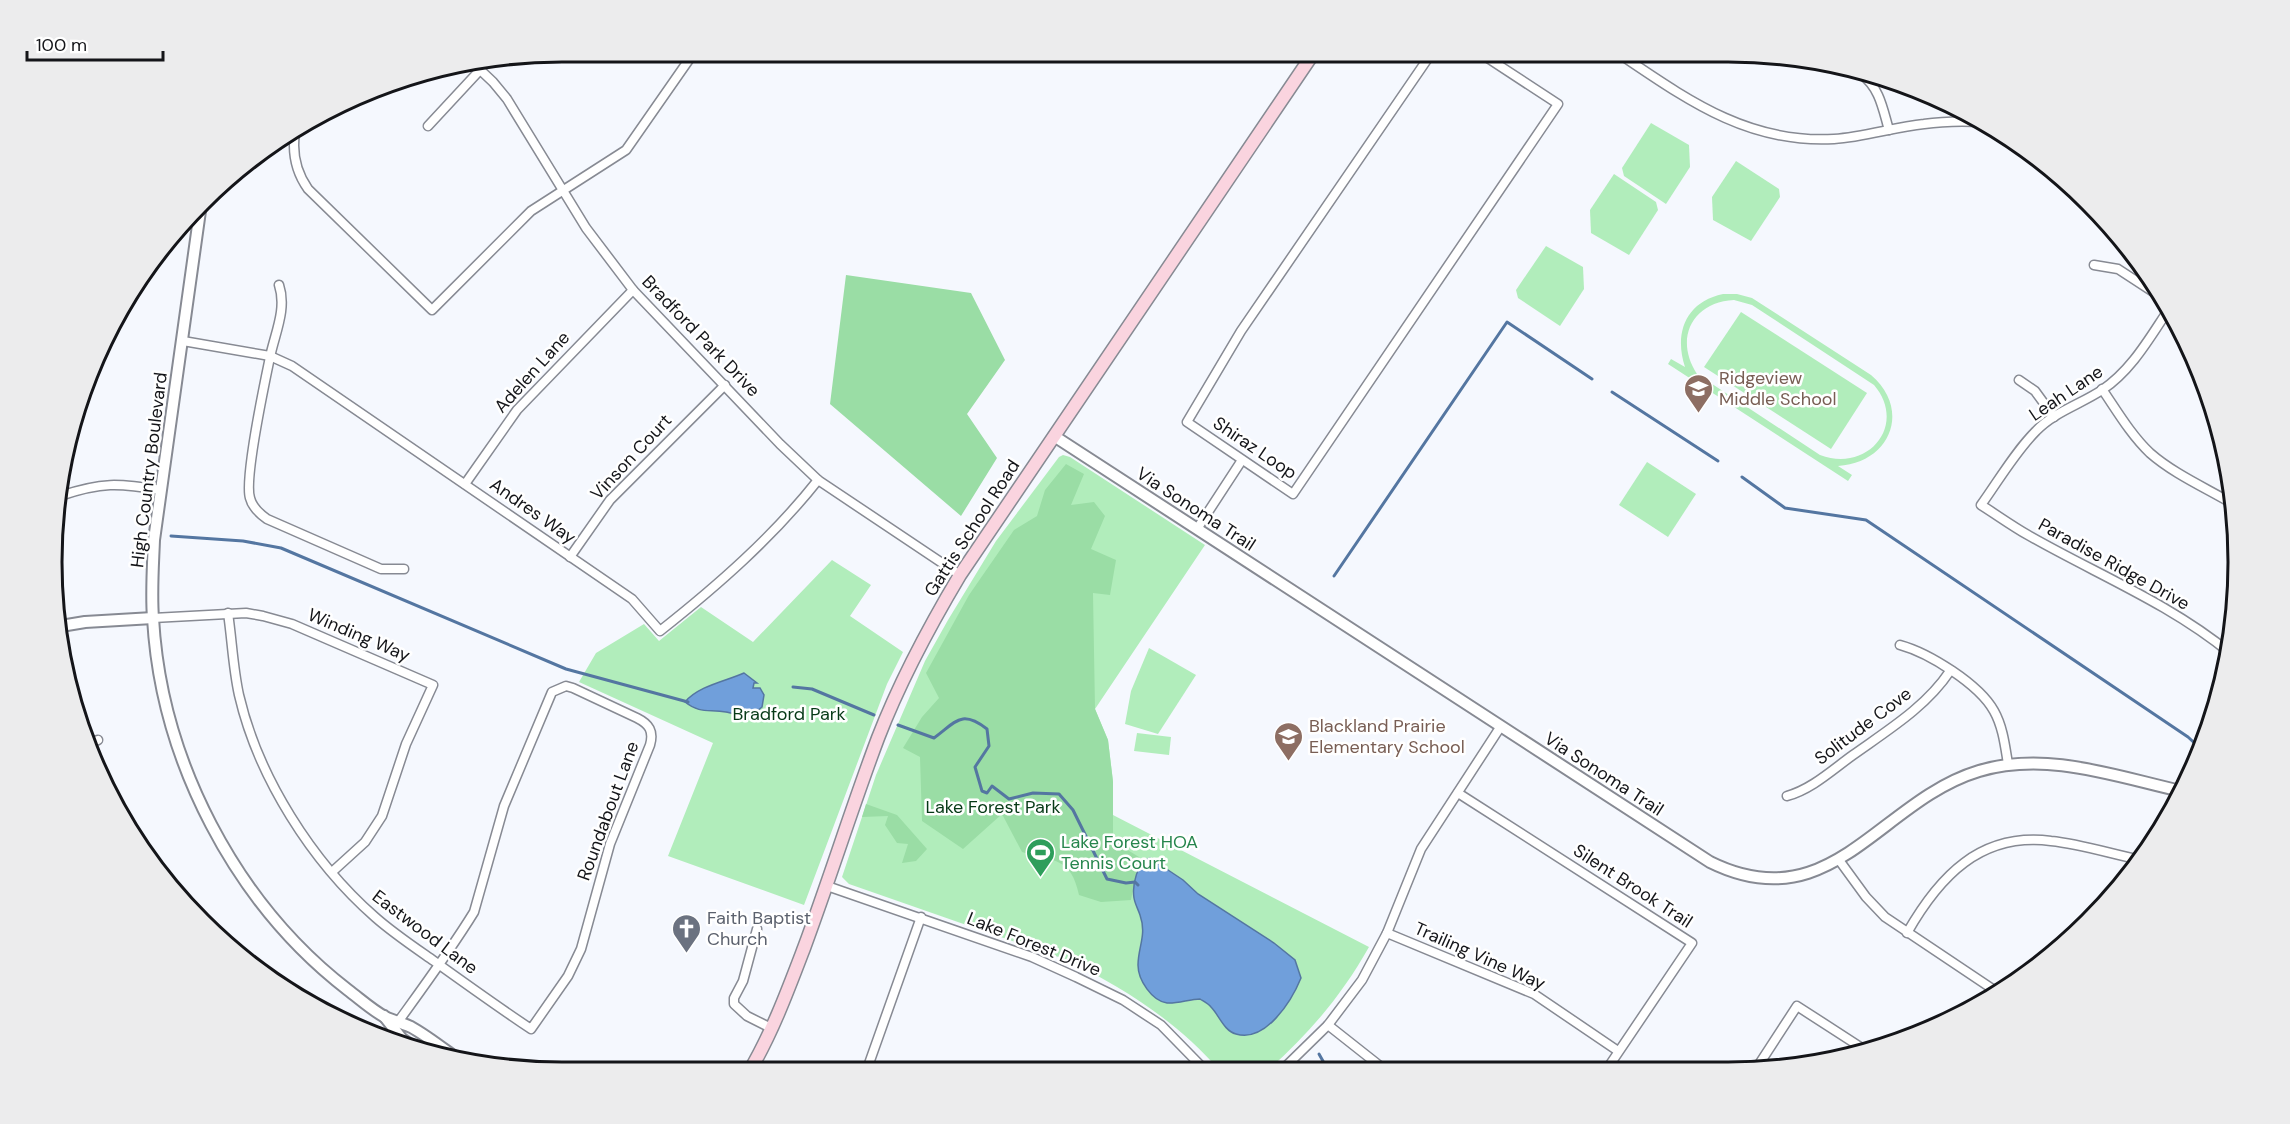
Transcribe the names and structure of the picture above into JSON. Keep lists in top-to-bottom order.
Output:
{
  "streets": {
    "main road": ["Gattis School Road"],
    "street": [
      "Bradford Park Drive",
      "Adelen Lane",
      "Leah Lane",
      "Shiraz Loop",
      "Vinson Court",
      "High Country Boulevard",
      "Via Sonoma Trail",
      "Andres Way",
      "Paradise Ridge Drive",
      "Winding Way",
      "Solitude Cove",
      "Roundabout Lane",
      "Silent Brook Trail",
      "Eastwood Lane",
      "Lake Forest Drive",
      "Trailing Vine Way"
    ]
  },
  "crossings": [
    ["Bradford Park Drive", "Adelen Lane"],
    ["Bradford Park Drive", "Vinson Court"],
    ["Bradford Park Drive", "Andres Way"],
    ["Bradford Park Drive", "Gattis School Road"],
    ["Adelen Lane", "Andres Way"],
    ["Leah Lane", "Paradise Ridge Drive"],
    ["Vinson Court", "Andres Way"],
    ["High Country Boulevard", "Andres Way"],
    ["High Country Boulevard", "Winding Way"],
    ["High Country Boulevard", "Roundabout Lane"],
    ["Via Sonoma Trail", "Gattis School Road"],
    ["Gattis School Road", "Lake Forest Drive"],
    ["Winding Way", "Eastwood Lane"],
    ["Roundabout Lane", "Eastwood Lane"],
    ["Silent Brook Trail", "Trailing Vine Way"]
  ],
  "parks": ["Bradford Park", "Lake Forest Park"],
  "places": {
    "school or university": ["Ridgeview Middle School", "Blackland Prairie Elementary School"],
    "sports": ["Lake Forest HOA Tennis Court"],
    "church": ["Faith Baptist Church"]
  },
  "scale_bar": "100 m"
}
